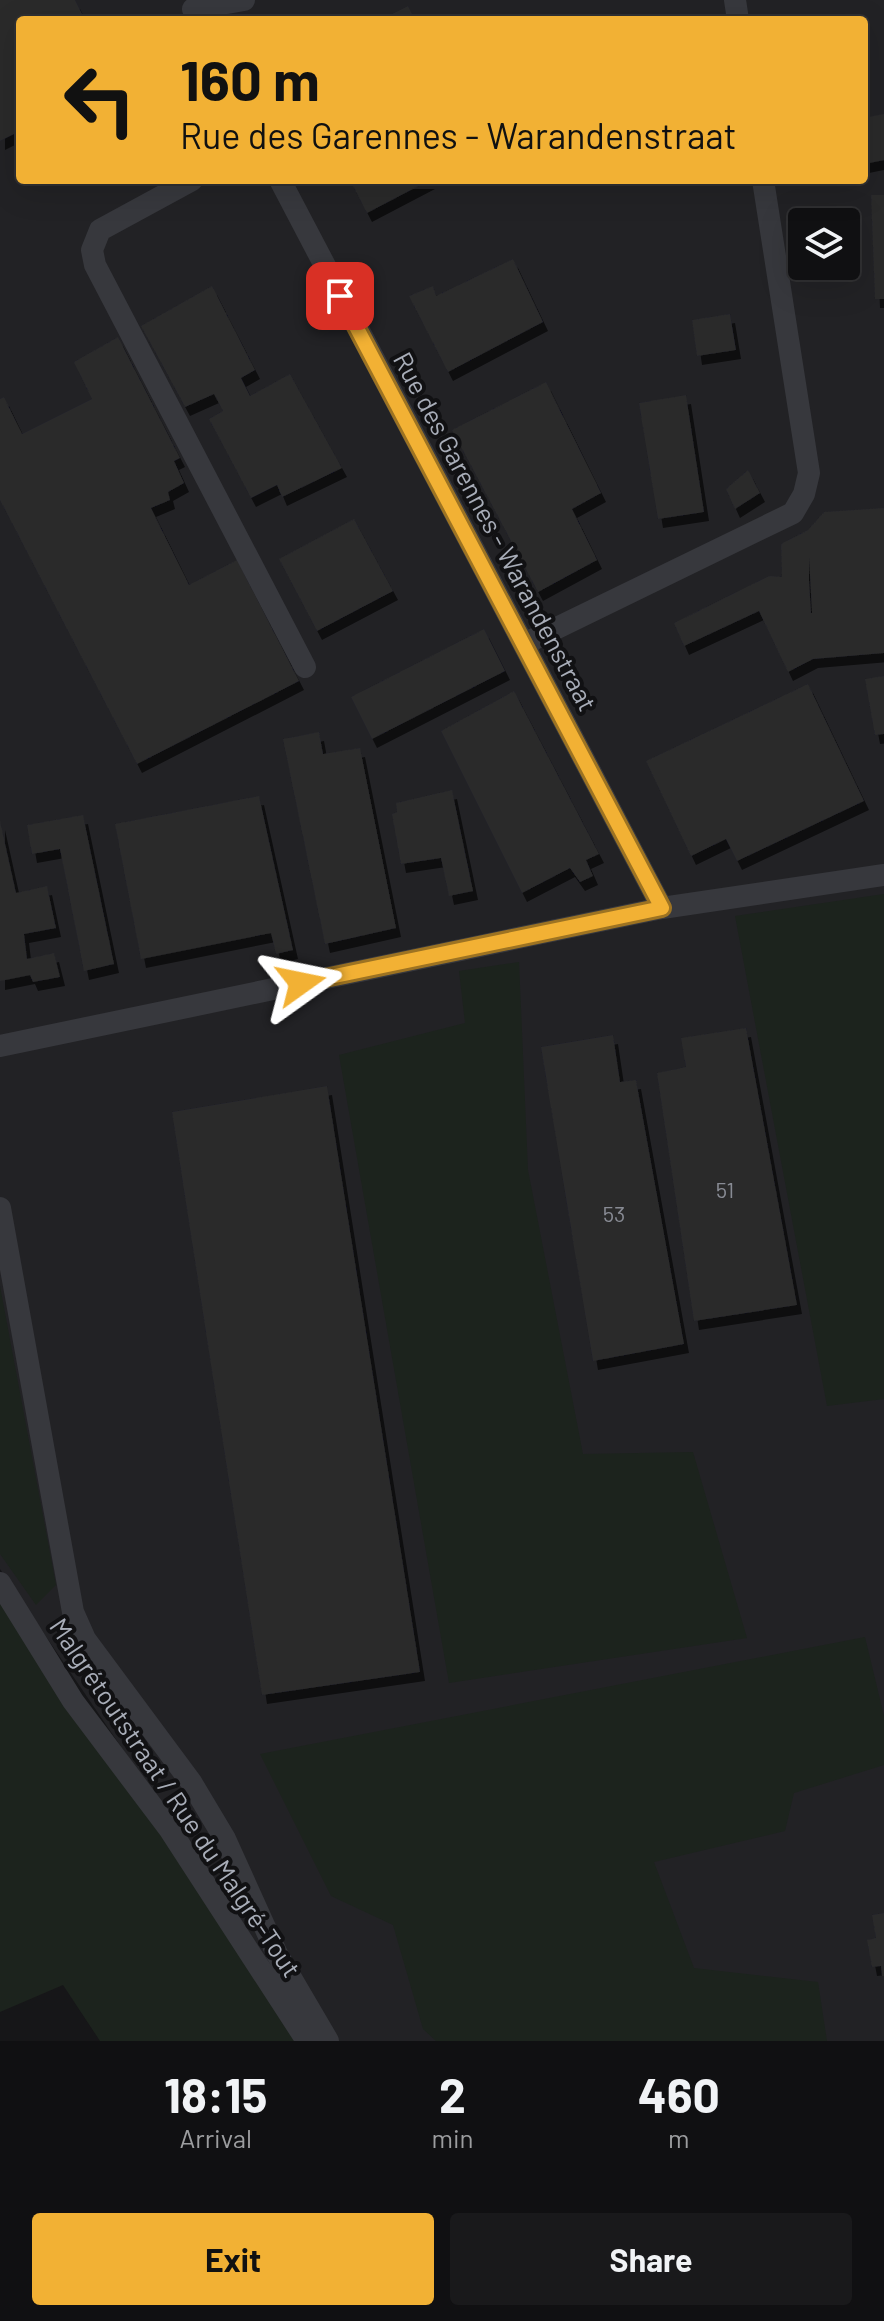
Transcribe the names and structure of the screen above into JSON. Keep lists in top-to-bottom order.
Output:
{
  "streets": {
    "lane": ["Rue des Garennes - Warandenstraat", "Malgrétoutstraat / Rue du Malgré-Tout"]
  },
  "house_numbers": ["51", "53"],
  "page": {
    "turn": ["160 m", "Rue des Garennes - Warandenstraat"],
    "eta": [
      "18:15",
      "Arrival",
      "2",
      "min",
      "460",
      "m"
    ],
    "buttons": ["Exit", "Share"]
  }
}
